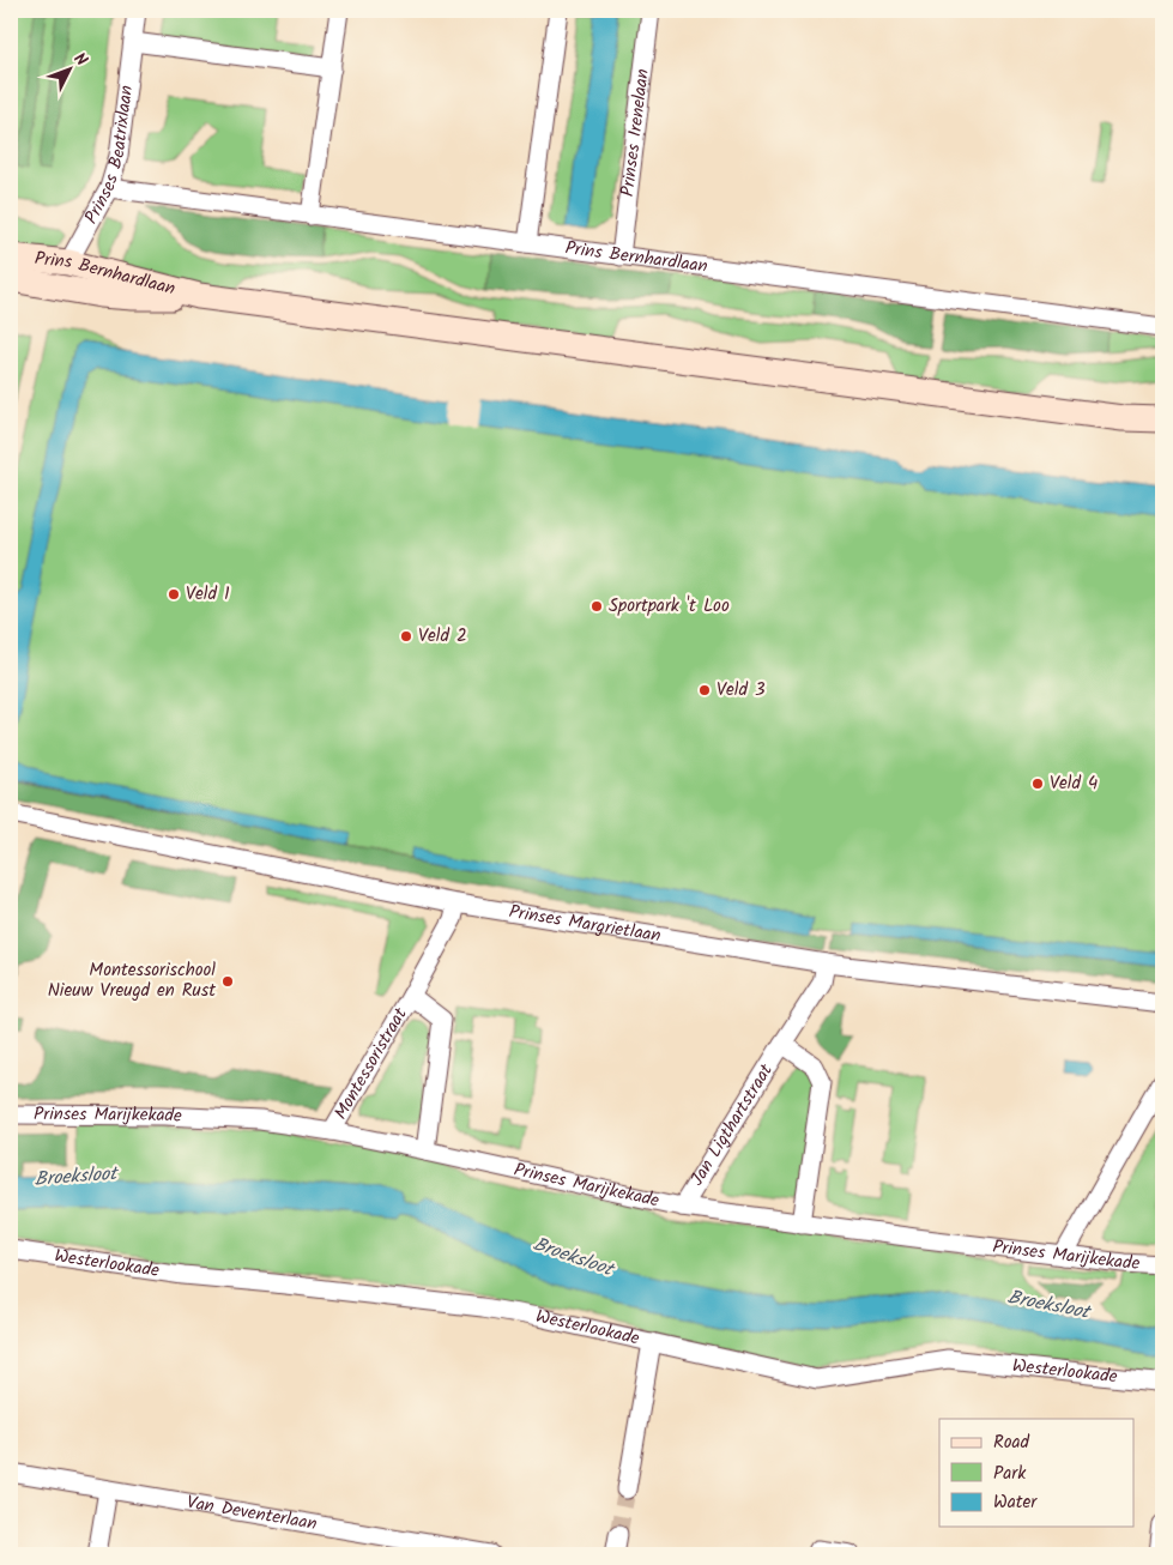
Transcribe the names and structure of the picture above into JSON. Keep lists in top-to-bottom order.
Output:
{
  "streets": {
    "main road": ["Prins Bernhardlaan"],
    "street": [
      "Prinses Irenelaan",
      "Prinses Beatrixlaan",
      "Prinses Margrietlaan",
      "Montessoristraat",
      "Prinses Marijkekade",
      "Jan Ligthartstraat",
      "Westerlookade",
      "Van Deventerlaan"
    ]
  },
  "crossings": [
    ["Prinses Irenelaan", "Prins Bernhardlaan"],
    ["Prinses Beatrixlaan", "Prins Bernhardlaan"],
    ["Prinses Margrietlaan", "Montessoristraat"],
    ["Prinses Margrietlaan", "Jan Ligthartstraat"],
    ["Montessoristraat", "Prinses Marijkekade"],
    ["Prinses Marijkekade", "Jan Ligthartstraat"]
  ],
  "water": ["Broeksloot"],
  "places": [
    "Veld 1",
    "Sportpark 't Loo",
    "Veld 2",
    "Veld 3",
    "Veld 4",
    "Montessorischool Nieuw Vreugd en Rust"
  ],
  "legend": ["Road", "Park", "Water"],
  "north": "top right"
}
